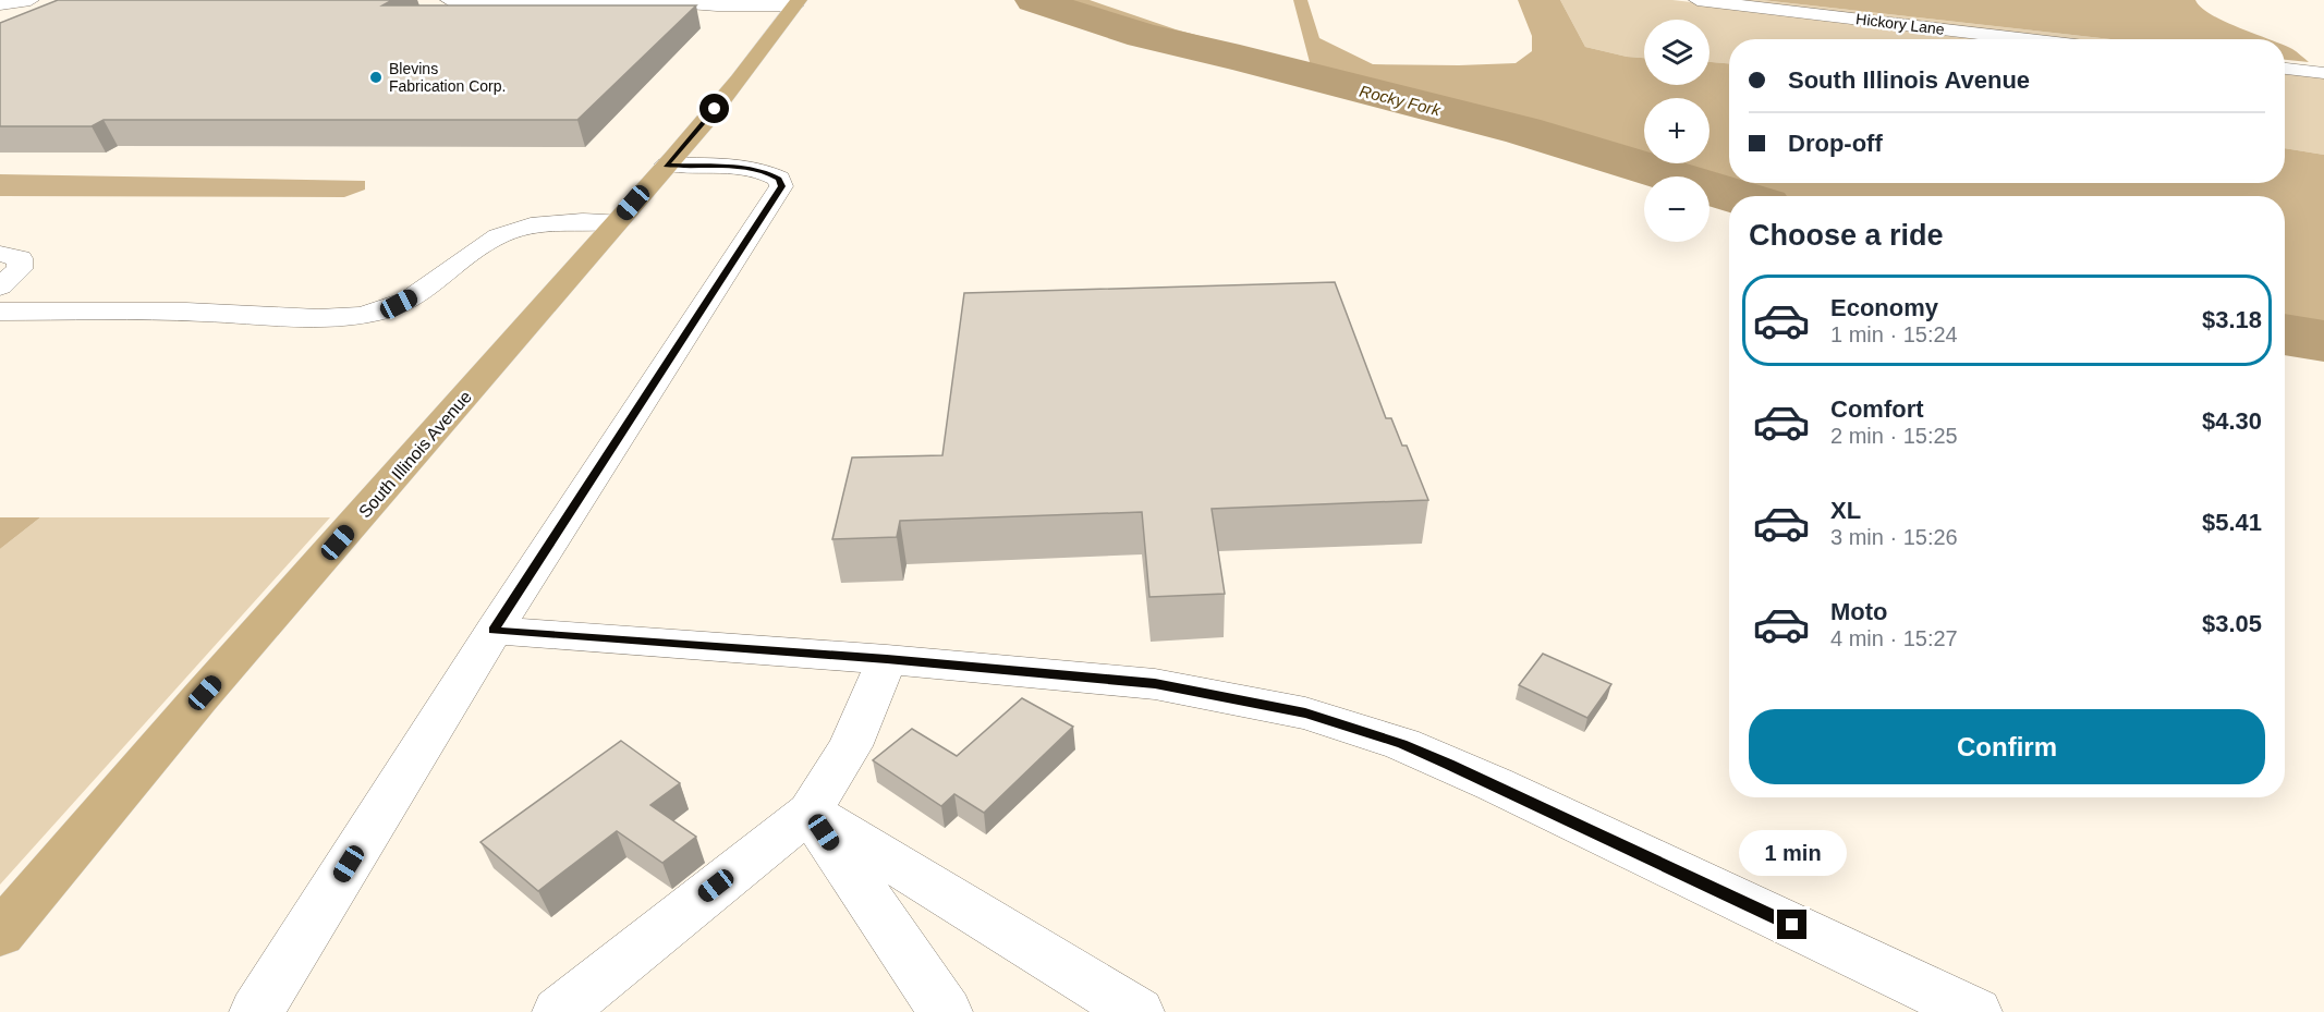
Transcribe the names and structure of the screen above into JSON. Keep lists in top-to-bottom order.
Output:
{
  "streets": {
    "main road": ["South Illinois Avenue"],
    "street": ["Hickory Lane"]
  },
  "water": ["Rocky Fork"],
  "places": ["Blevins Fabrication Corp."],
  "page": {
    "map_buttons": ["+", "−"],
    "banner": ["South Illinois Avenue", "Drop-off"],
    "heading": "Choose a ride",
    "list": [
      {
        "name": "Economy",
        "note": "1 min · 15:24",
        "value": "$3.18"
      },
      {
        "name": "Comfort",
        "note": "2 min · 15:25",
        "value": "$4.30"
      },
      {
        "name": "XL",
        "note": "3 min · 15:26",
        "value": "$5.41"
      },
      {
        "name": "Moto",
        "note": "4 min · 15:27",
        "value": "$3.05"
      }
    ],
    "buttons": "Confirm",
    "bubble": "1 min"
  }
}
